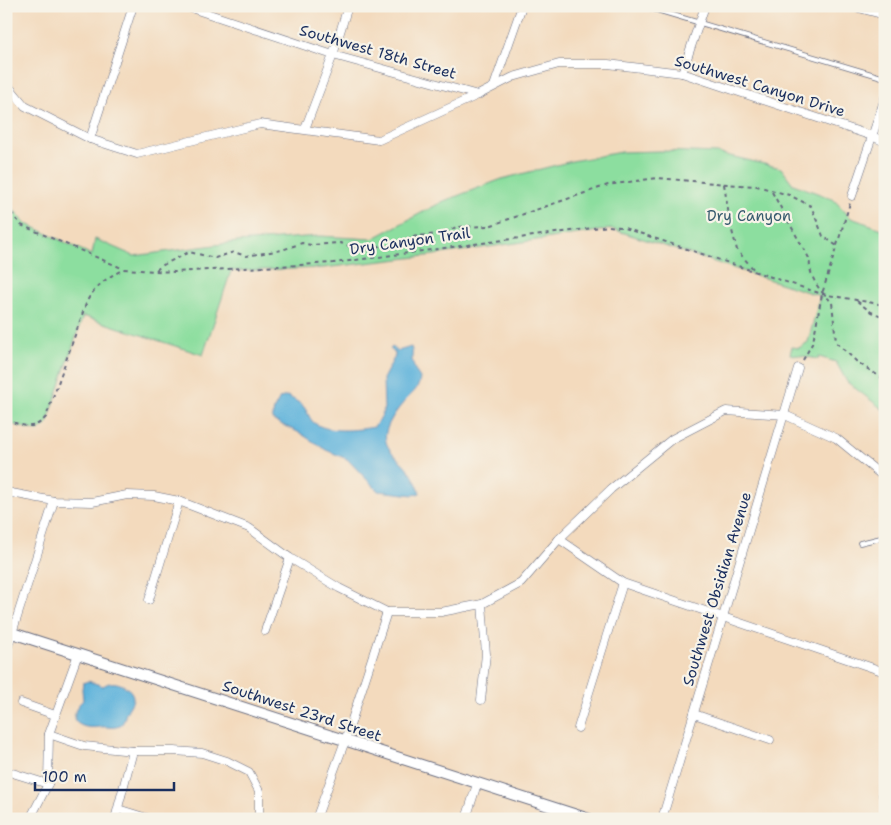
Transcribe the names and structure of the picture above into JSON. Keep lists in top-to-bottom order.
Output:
{
  "streets": {
    "street": [
      "Southwest 18th Street",
      "Southwest Canyon Drive",
      "Southwest Obsidian Avenue",
      "Southwest 23rd Street"
    ],
    "path": ["Dry Canyon Trail"]
  },
  "crossings": [
    ["Southwest 18th Street", "Southwest Canyon Drive"]
  ],
  "parks": ["Dry Canyon"],
  "scale_bar": "100 m"
}
